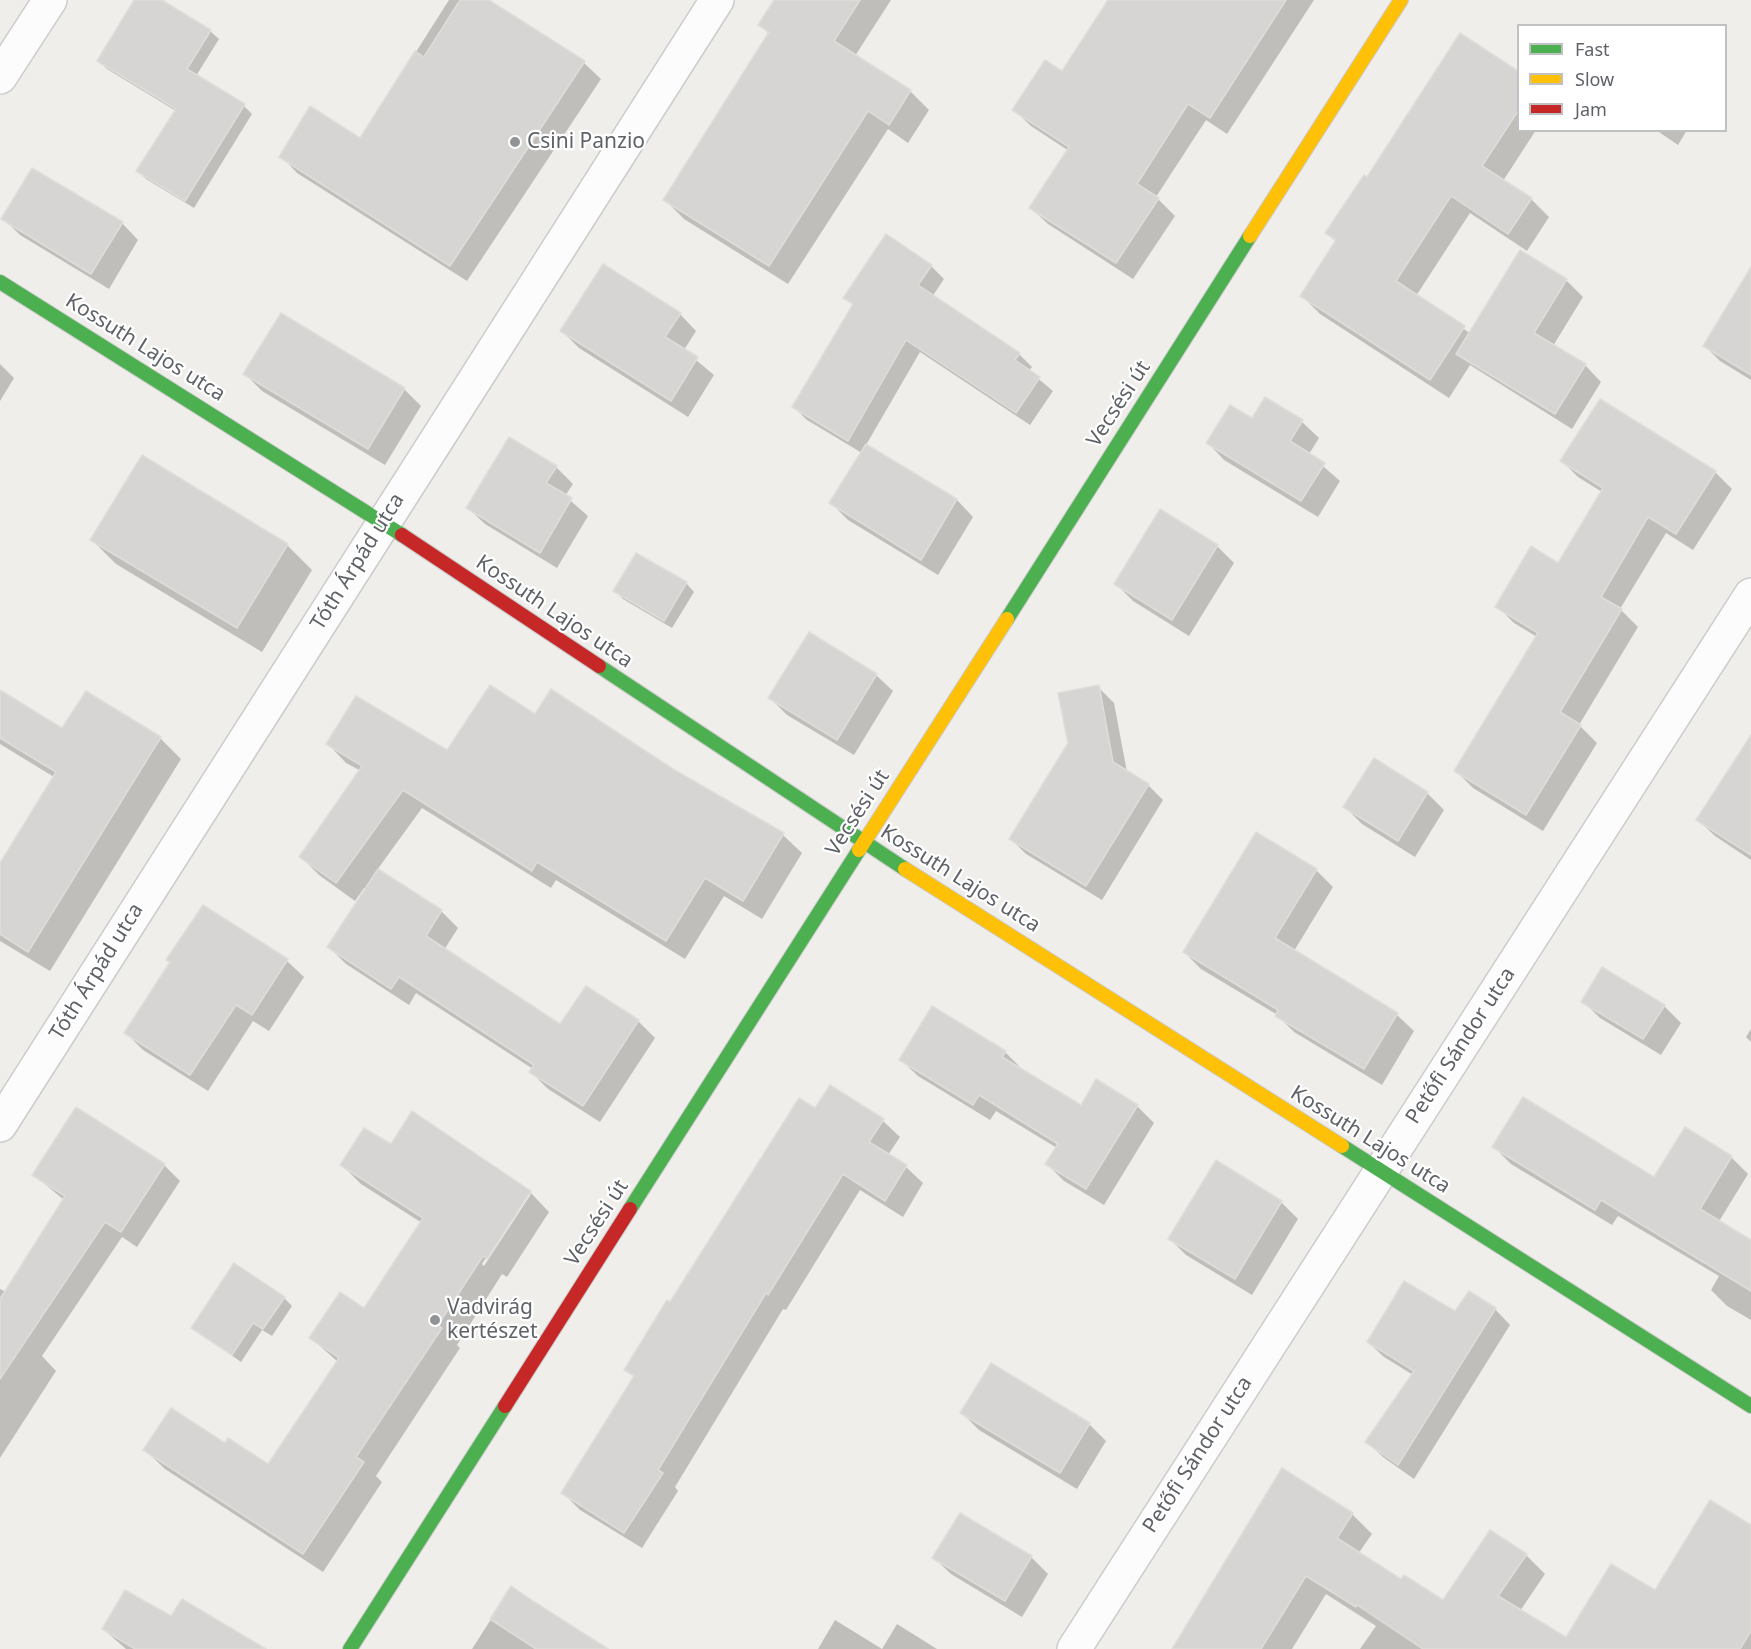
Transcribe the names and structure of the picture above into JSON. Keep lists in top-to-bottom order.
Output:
{
  "streets": {
    "street": [
      "Kossuth Lajos utca",
      "Vecsési út",
      "Tóth Árpád utca",
      "Petőfi Sándor utca"
    ]
  },
  "crossings": [
    ["Kossuth Lajos utca", "Vecsési út"],
    ["Kossuth Lajos utca", "Tóth Árpád utca"],
    ["Kossuth Lajos utca", "Petőfi Sándor utca"]
  ],
  "places": ["Csini Panzio", "Vadvirág kertészet"],
  "legend": ["Fast", "Slow", "Jam"]
}
